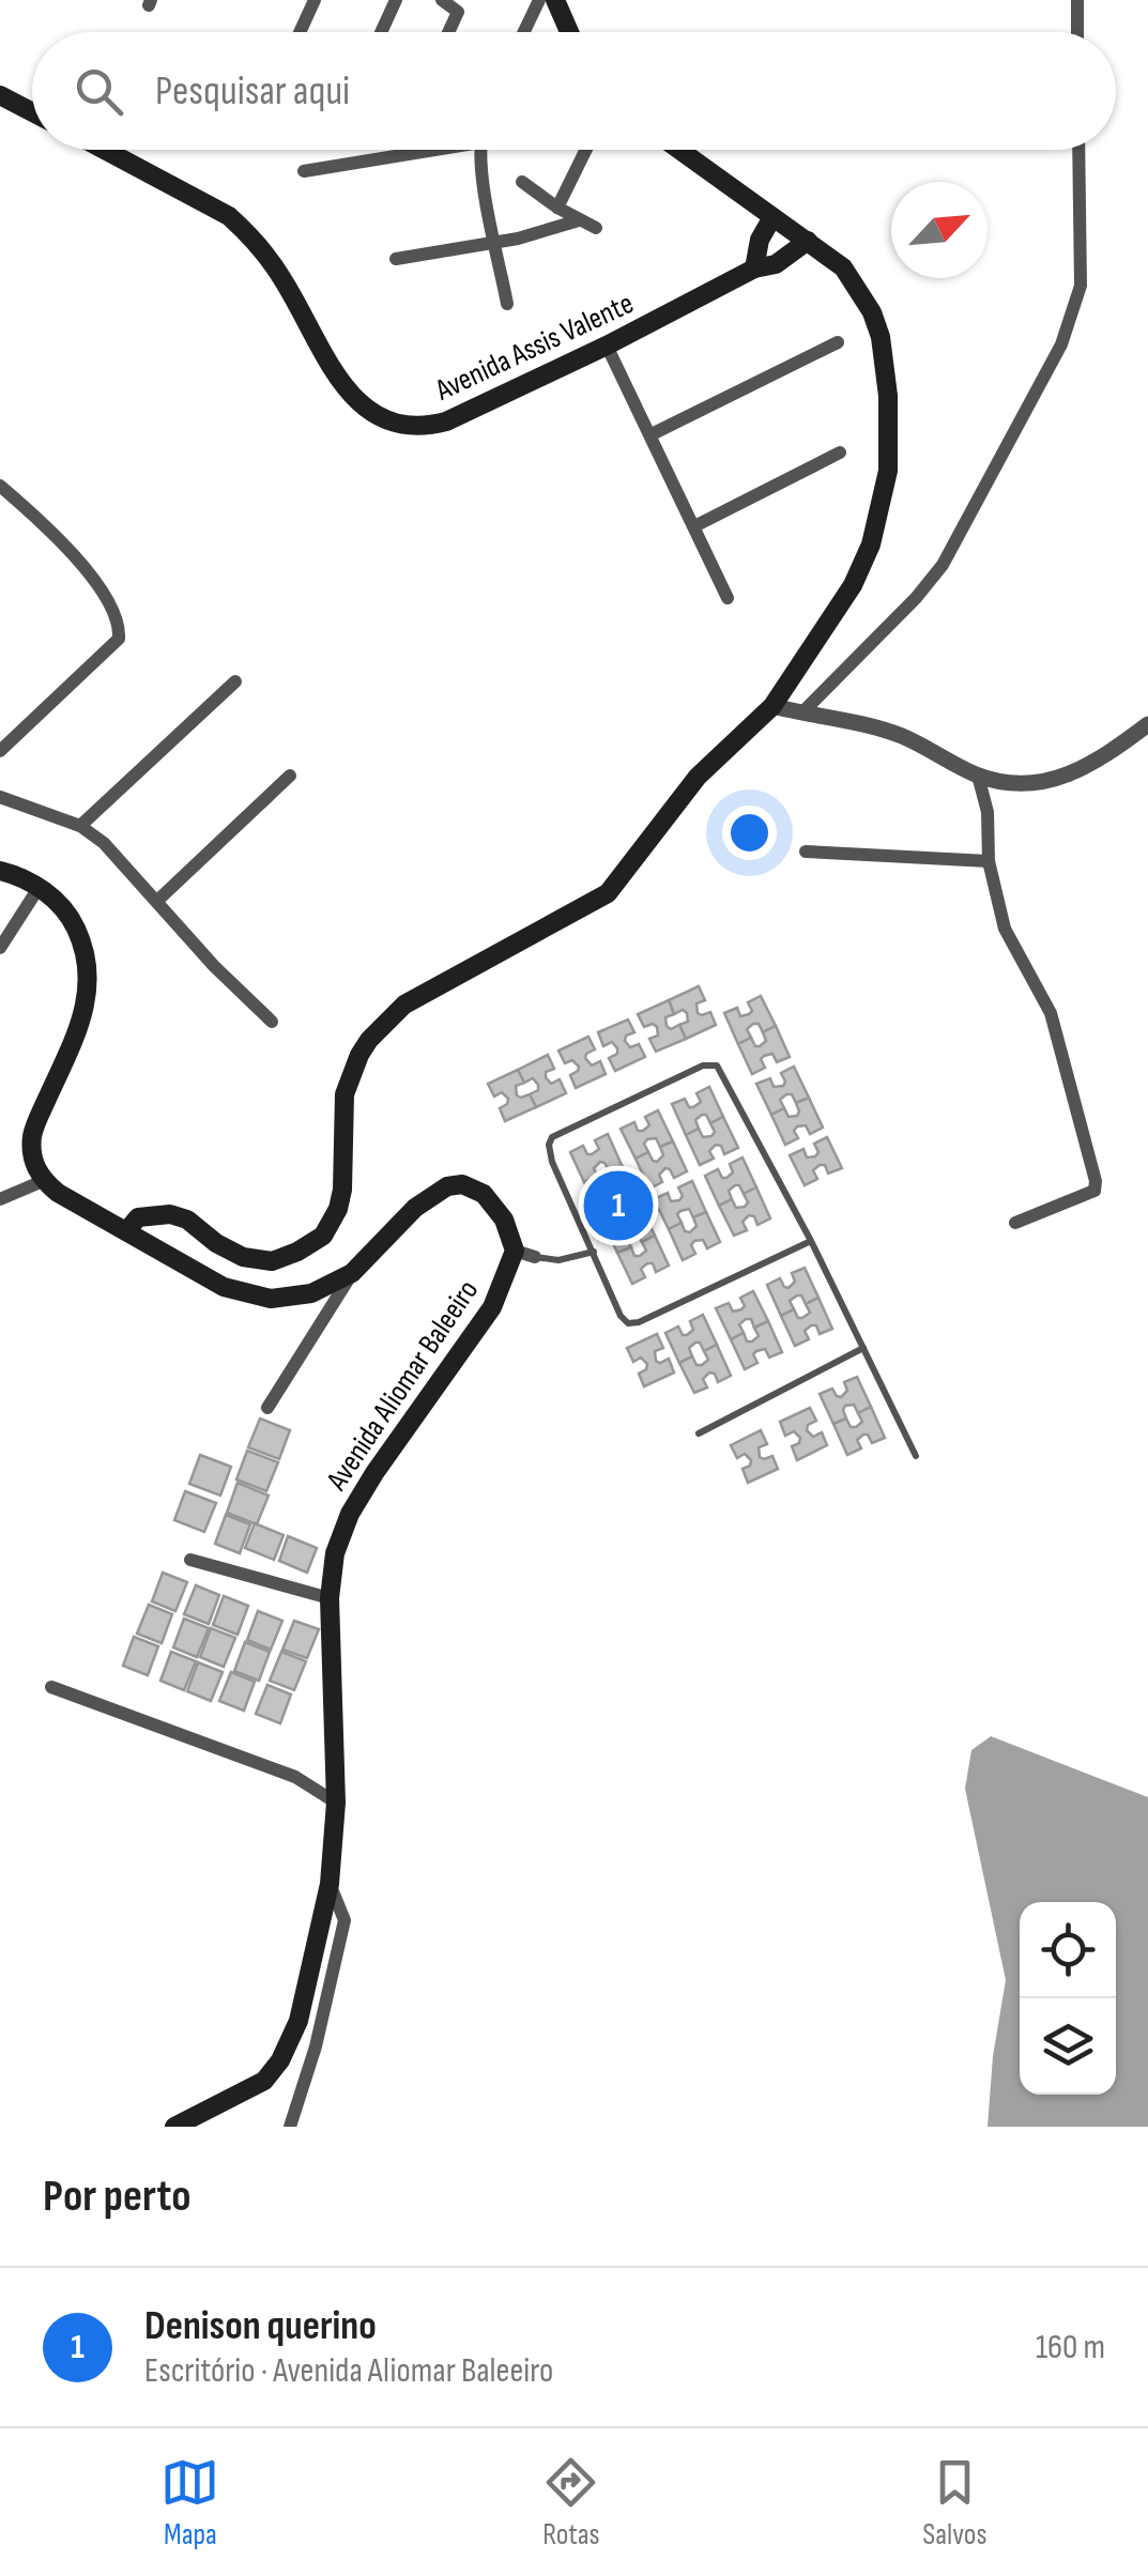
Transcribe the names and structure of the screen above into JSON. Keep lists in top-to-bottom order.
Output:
{
  "streets": {
    "main road": ["Avenida Assis Valente", "Avenida Aliomar Baleeiro"]
  },
  "north": "top right",
  "page": {
    "search": "Pesquisar aqui",
    "pins": "1",
    "heading": "Por perto",
    "list": [
      {
        "mark": "1",
        "name": "Denison querino",
        "note": "Escritório · Avenida Aliomar Baleeiro",
        "value": "160 m"
      }
    ],
    "nav": ["Mapa", "Rotas", "Salvos"]
  }
}
